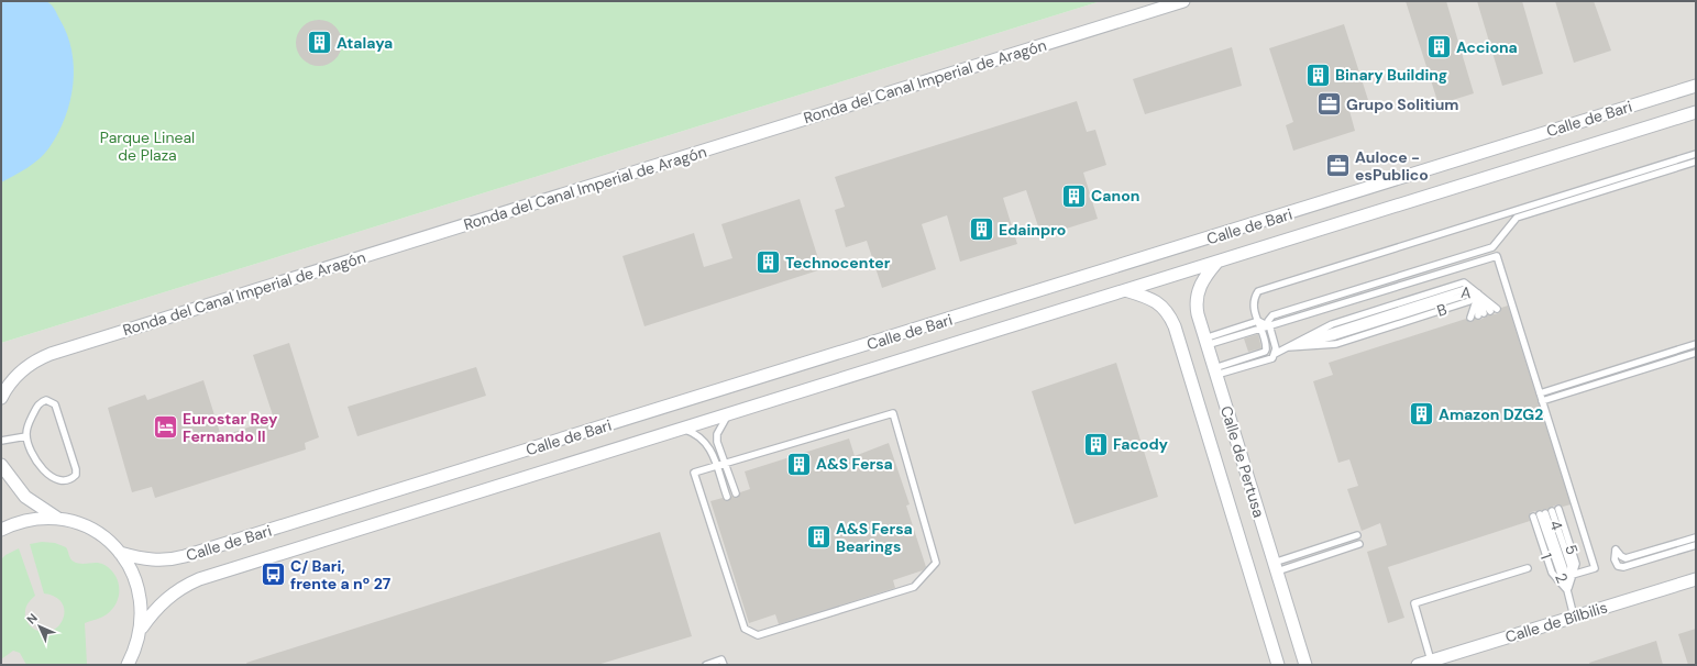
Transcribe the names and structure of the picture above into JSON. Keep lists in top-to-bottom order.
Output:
{
  "streets": {
    "street": [
      "Ronda del Canal Imperial de Aragón",
      "Calle de Bari",
      "Calle de Pertusa",
      "Calle de Bílbilis"
    ],
    "lane": [
      "A",
      "B",
      "5",
      "1"
    ]
  },
  "crossings": [
    ["Calle de Bari", "Calle de Pertusa"],
    ["A", "B"],
    ["5", "1"]
  ],
  "parks": ["Parque Lineal de Plaza"],
  "places": {
    "building": [
      "Atalaya",
      "Acciona",
      "Binary Building",
      "Canon",
      "Edainpro",
      "Technocenter",
      "Amazon DZG2",
      "Facody",
      "A&S Fersa",
      "A&S Fersa Bearings"
    ],
    "office": ["Grupo Solitium", "Auloce - esPublico"],
    "hotel": ["Eurostar Rey Fernando II"],
    "bus stop": ["C/ Bari, frente a nº 27"]
  },
  "north": "top left"
}
